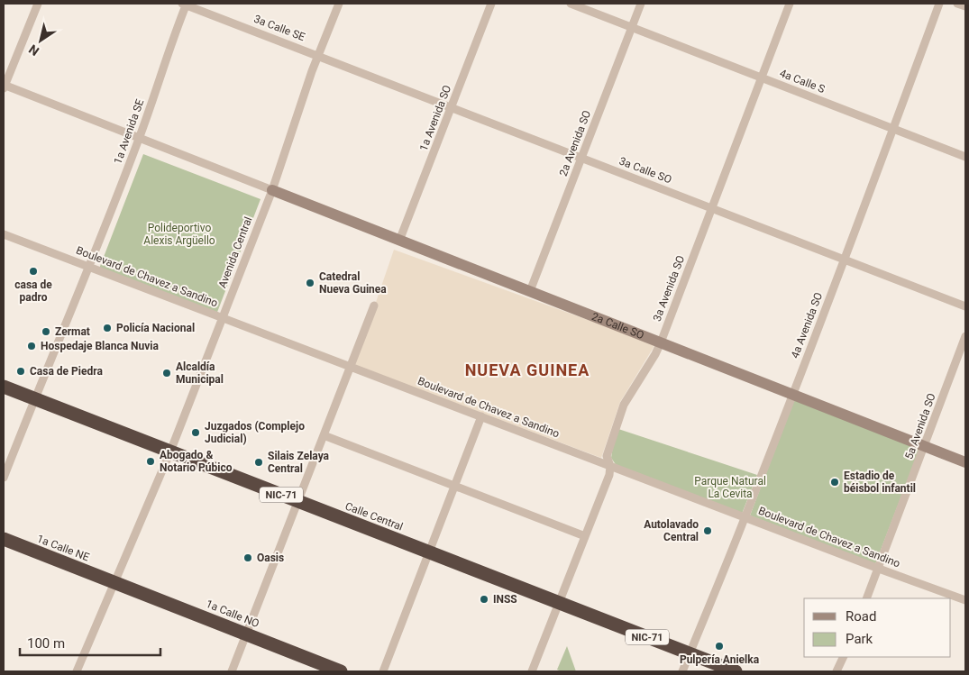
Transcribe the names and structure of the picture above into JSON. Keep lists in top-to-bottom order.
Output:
{
  "streets": {
    "highway": [
      "NIC-71",
      "Calle Central",
      "1a Calle NE",
      "1a Calle NO"
    ],
    "street": [
      "3a Calle SE",
      "4a Calle S",
      "1a Avenida SO",
      "1a Avenida SE",
      "2a Avenida SO",
      "3a Calle SO",
      "Avenida Central",
      "Boulevard de Chavez a Sandino",
      "3a Avenida SO",
      "4a Avenida SO",
      "2a Calle SO",
      "5a Avenida SO"
    ]
  },
  "crossings": [
    ["3a Calle SE", "1a Avenida SE"],
    ["3a Calle SE", "3a Calle SO"],
    ["3a Calle SE", "Avenida Central"],
    ["4a Calle S", "2a Avenida SO"],
    ["4a Calle S", "3a Avenida SO"],
    ["4a Calle S", "4a Avenida SO"],
    ["1a Avenida SO", "3a Calle SO"],
    ["1a Avenida SO", "2a Calle SO"],
    ["1a Avenida SE", "Boulevard de Chavez a Sandino"],
    ["1a Avenida SE", "Calle Central"],
    ["2a Avenida SO", "3a Calle SO"],
    ["2a Avenida SO", "2a Calle SO"],
    ["3a Calle SO", "Avenida Central"],
    ["3a Calle SO", "3a Avenida SO"],
    ["3a Calle SO", "4a Avenida SO"],
    ["Avenida Central", "Boulevard de Chavez a Sandino"],
    ["Avenida Central", "2a Calle SO"],
    ["Avenida Central", "Calle Central"],
    ["Avenida Central", "1a Calle NE"],
    ["Avenida Central", "1a Calle NO"],
    ["Boulevard de Chavez a Sandino", "3a Avenida SO"],
    ["Boulevard de Chavez a Sandino", "4a Avenida SO"],
    ["Boulevard de Chavez a Sandino", "5a Avenida SO"],
    ["3a Avenida SO", "2a Calle SO"],
    ["3a Avenida SO", "Calle Central"],
    ["4a Avenida SO", "2a Calle SO"],
    ["4a Avenida SO", "Calle Central"],
    ["2a Calle SO", "5a Avenida SO"],
    ["1a Calle NE", "1a Calle NO"]
  ],
  "districts": ["NUEVA GUINEA"],
  "parks": ["Polideportivo Alexis Argüello", "Parque Natural La Cevita"],
  "places": [
    "casa de padro",
    "Catedral Nueva Guinea",
    "Policía Nacional",
    "Zermat",
    "Hospedaje Blanca Nuvia",
    "Casa de Piedra",
    "Alcaldía Municipal",
    "Juzgados (Complejo Judicial)",
    "Abogado & Notario Púbico",
    "Silais Zelaya Central",
    "Estadio de béisbol infantil",
    "Autolavado Central",
    "Oasis",
    "INSS",
    "Pulpería Anielka"
  ],
  "legend": ["Road", "Park"],
  "scale_bar": "100 m",
  "north": "bottom left"
}
